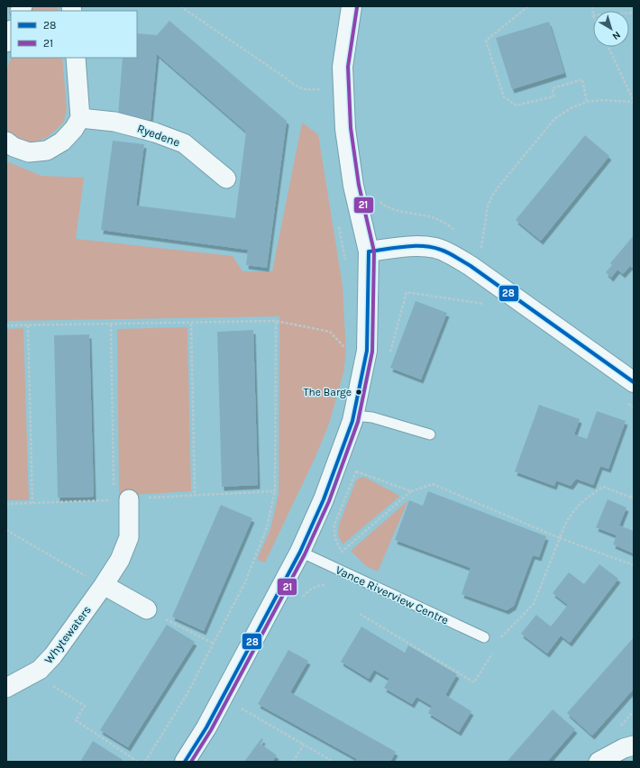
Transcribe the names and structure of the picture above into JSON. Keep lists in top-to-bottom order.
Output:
{
  "streets": {
    "street": ["Ryedene", "Whytewaters"],
    "lane": ["Vance Riverview Centre"]
  },
  "places": ["The Barge"],
  "lines": ["transit line 21", "transit line 28"],
  "legend": ["28", "21"],
  "north": "bottom right"
}
